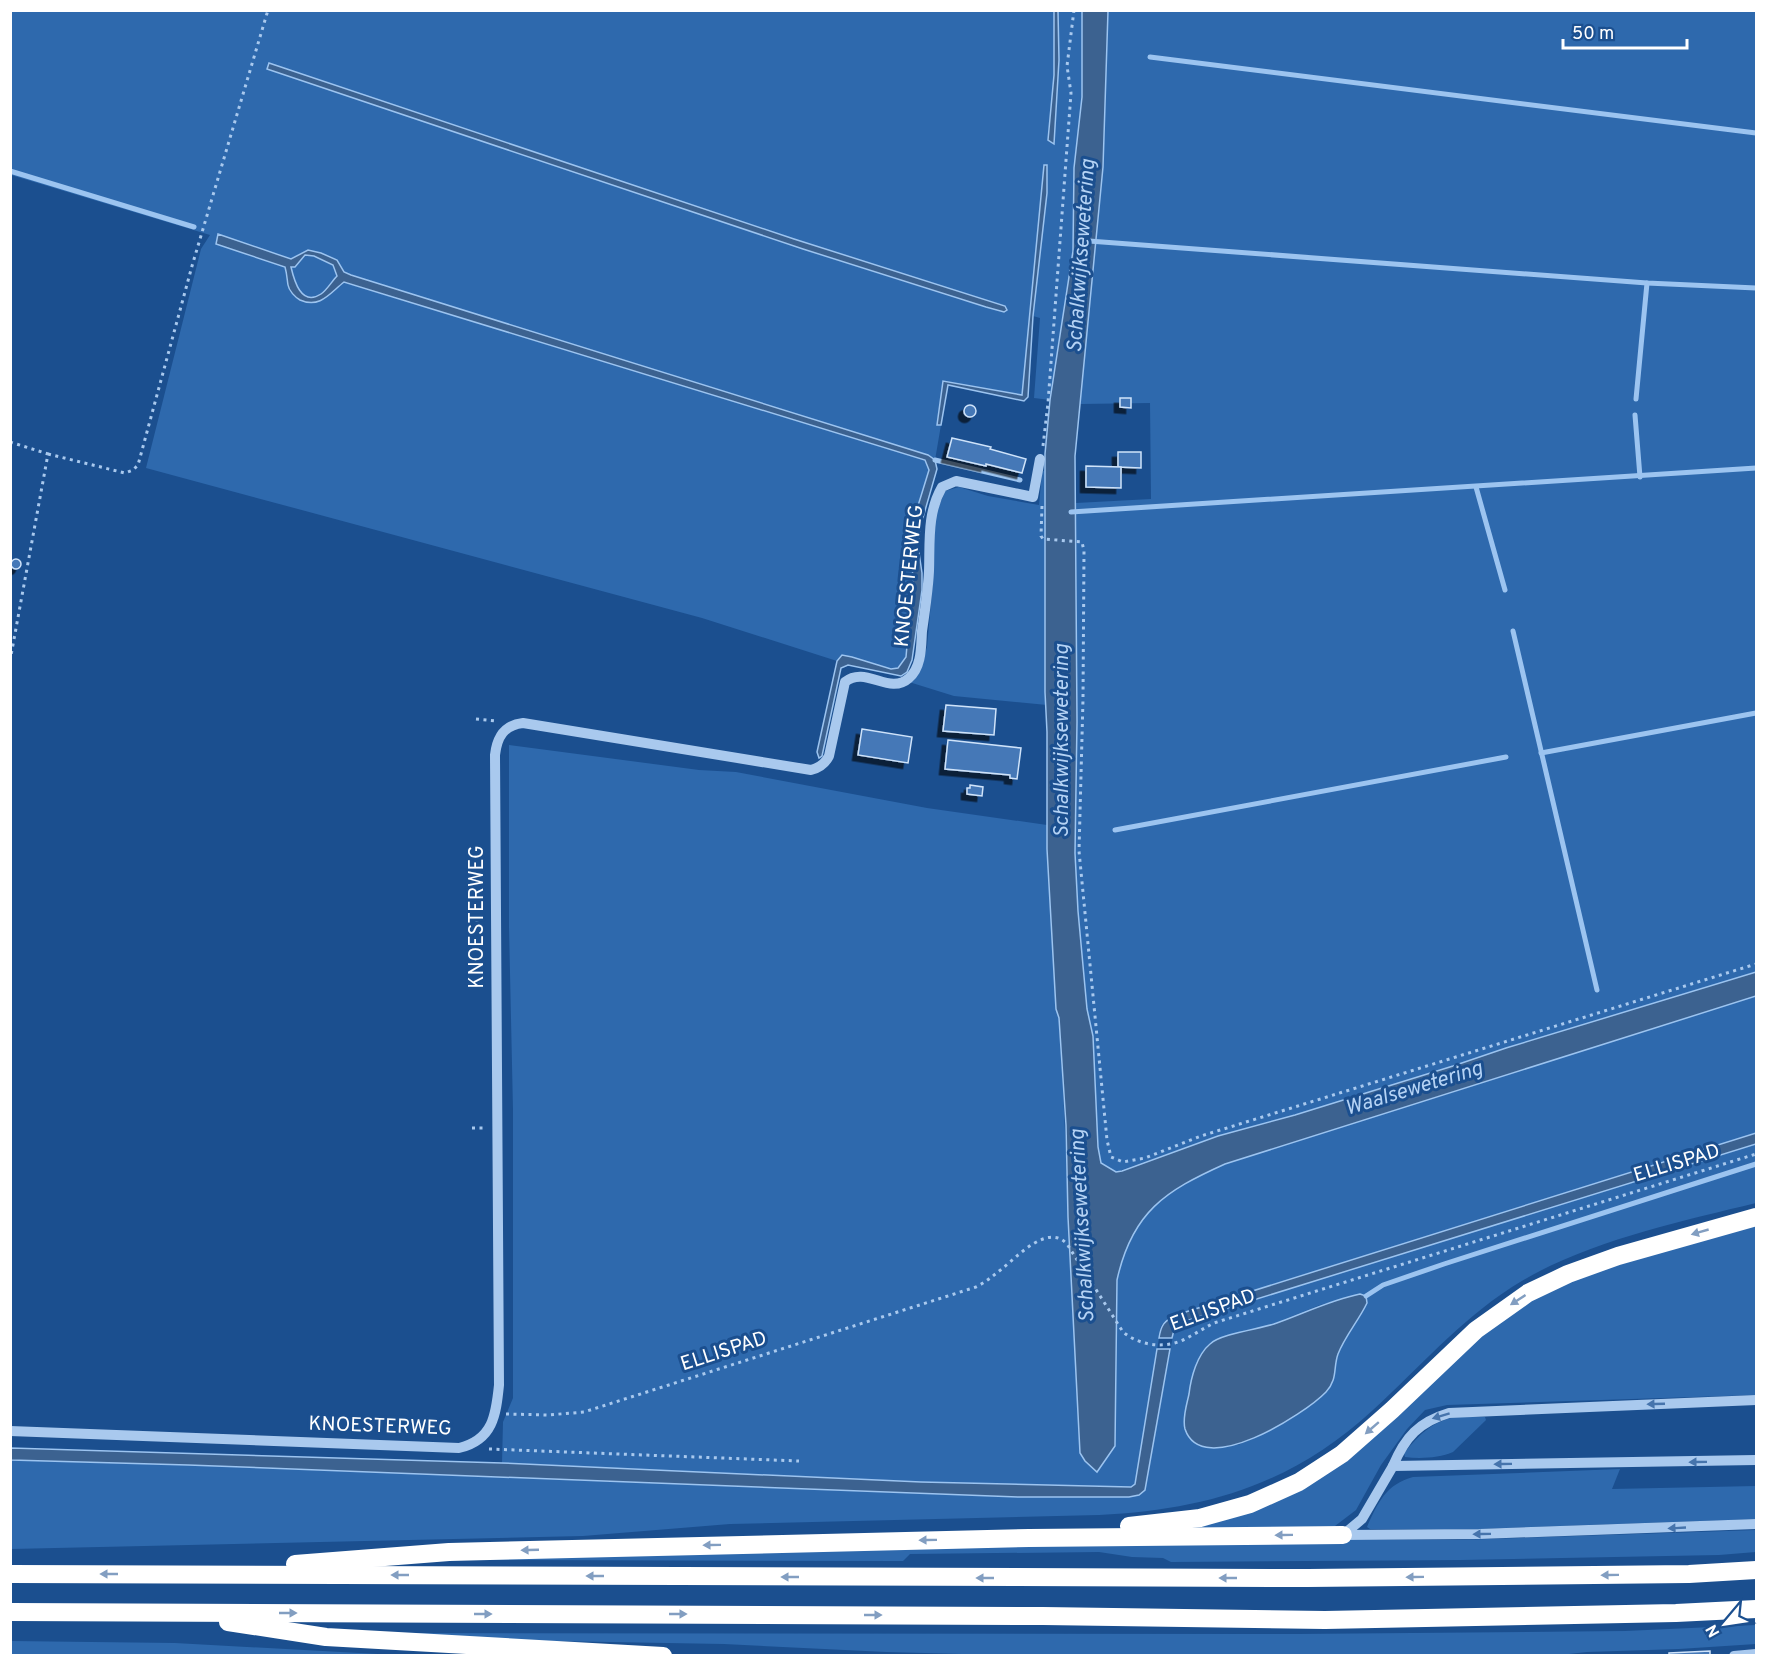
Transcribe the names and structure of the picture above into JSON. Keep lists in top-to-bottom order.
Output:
{
  "streets": {
    "street": ["KNOESTERWEG"],
    "path": ["ELLISPAD"]
  },
  "crossings": [
    ["KNOESTERWEG", "ELLISPAD"]
  ],
  "water": ["Schalkwijksewetering", "Waalsewetering"],
  "scale_bar": "50 m",
  "north": "bottom left"
}
